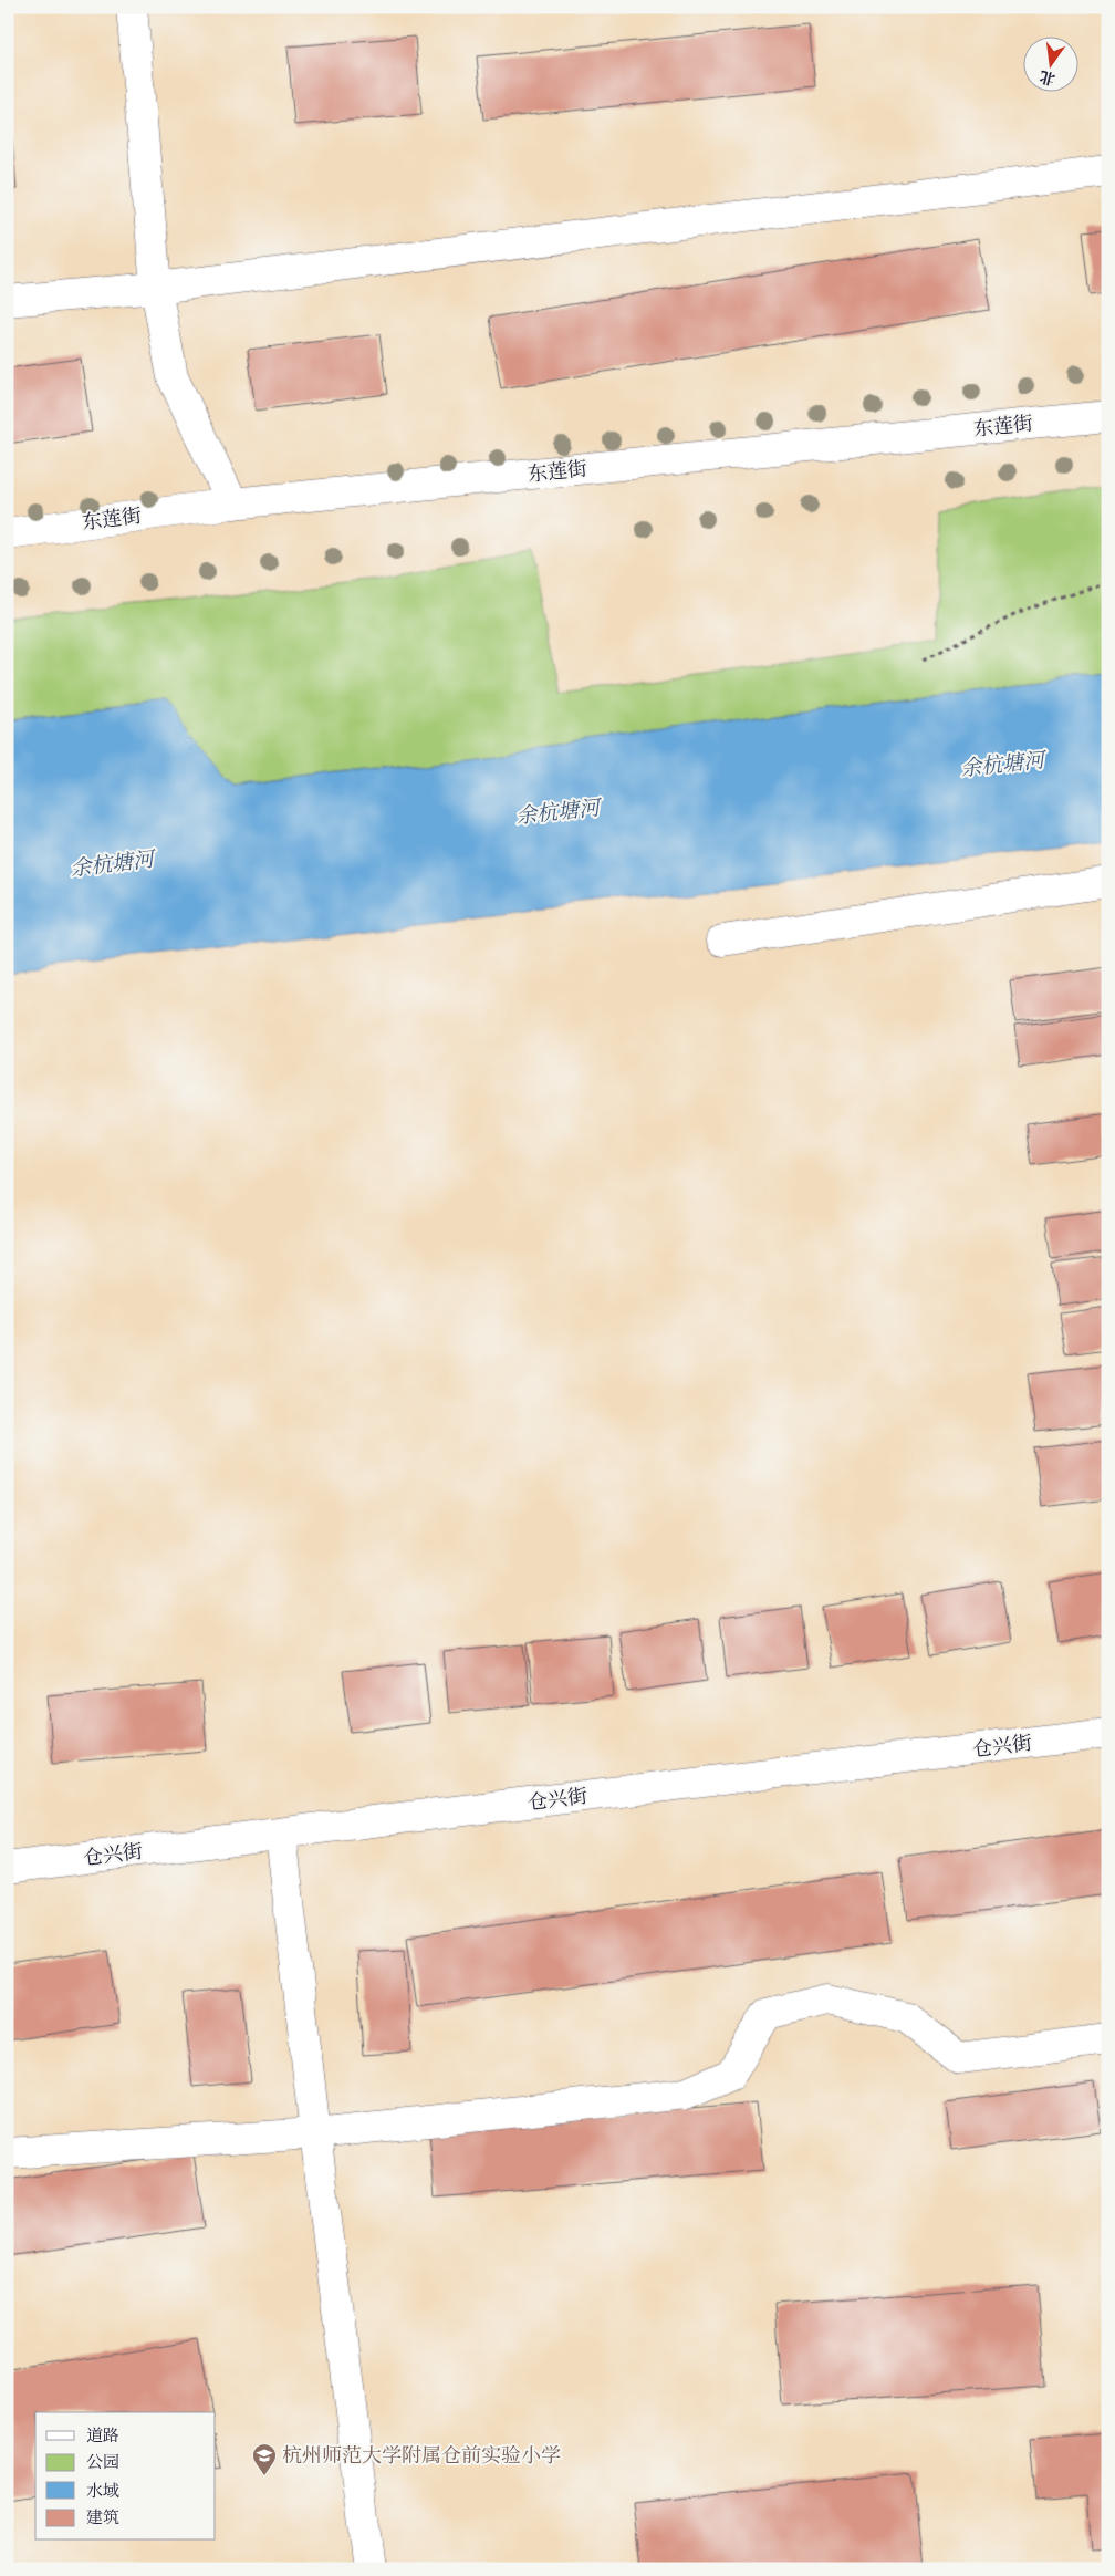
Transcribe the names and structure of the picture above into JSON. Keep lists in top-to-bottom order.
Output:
{
  "streets": {
    "street": ["东莲街", "仓兴街"]
  },
  "water": ["余杭塘河"],
  "places": {
    "school or university": ["杭州师范大学附属仓前实验小学"]
  },
  "legend": [
    "道路",
    "公园",
    "水域",
    "建筑"
  ],
  "north": "bottom"
}
